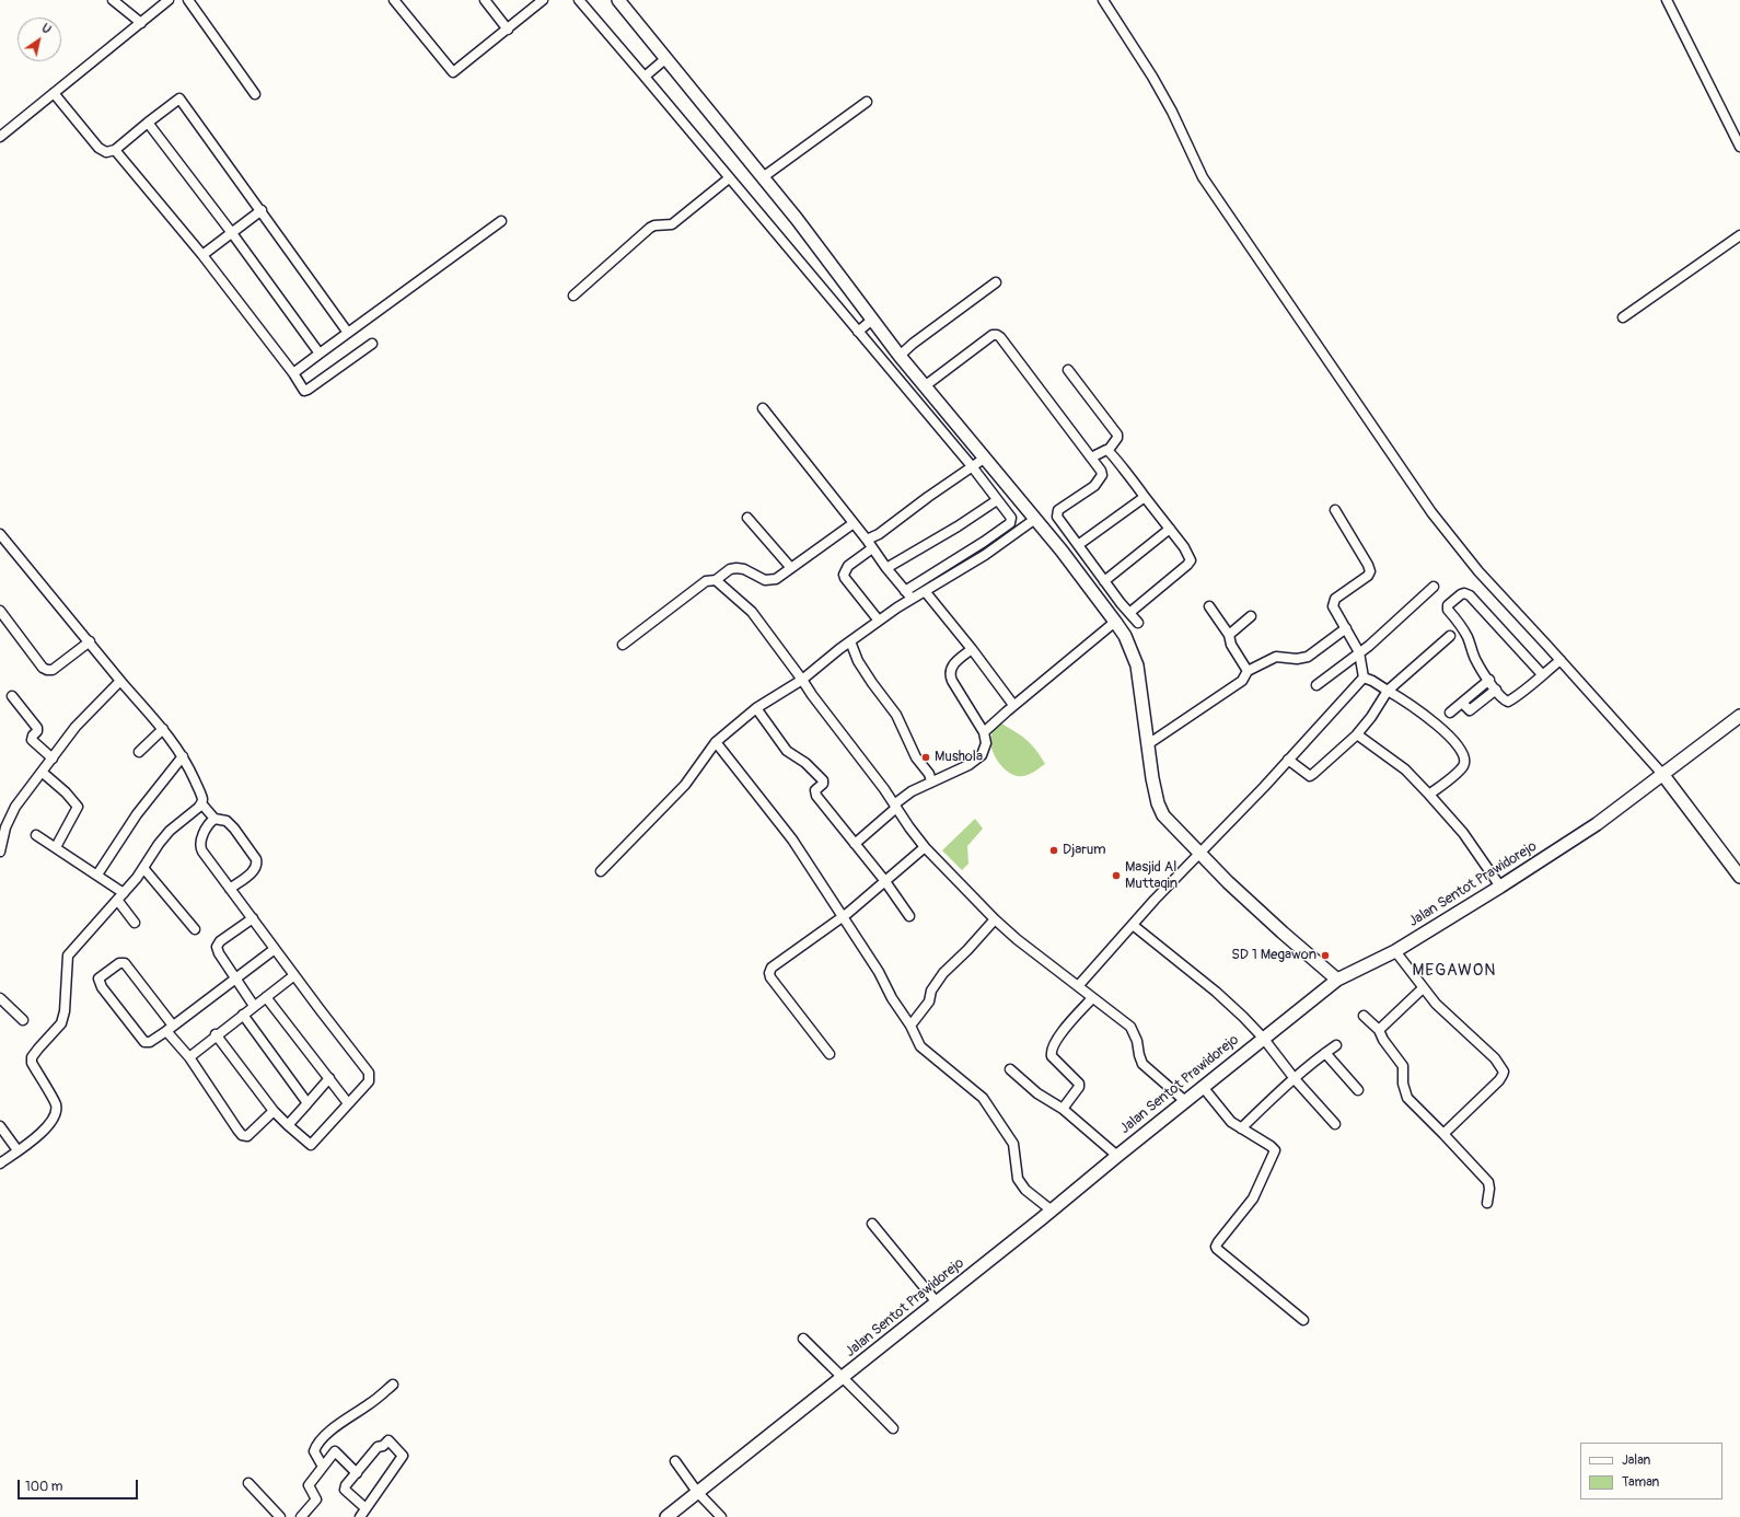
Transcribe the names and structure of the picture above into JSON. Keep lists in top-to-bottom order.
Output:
{
  "streets": {
    "street": ["Jalan Sentot Prawidorejo"]
  },
  "districts": ["MEGAWON"],
  "places": [
    "Mushola",
    "Djarum",
    "Masjid Al Muttaqin",
    "SD 1 Megawon"
  ],
  "legend": ["Jalan", "Taman"],
  "scale_bar": "100 m",
  "north": "top right"
}
